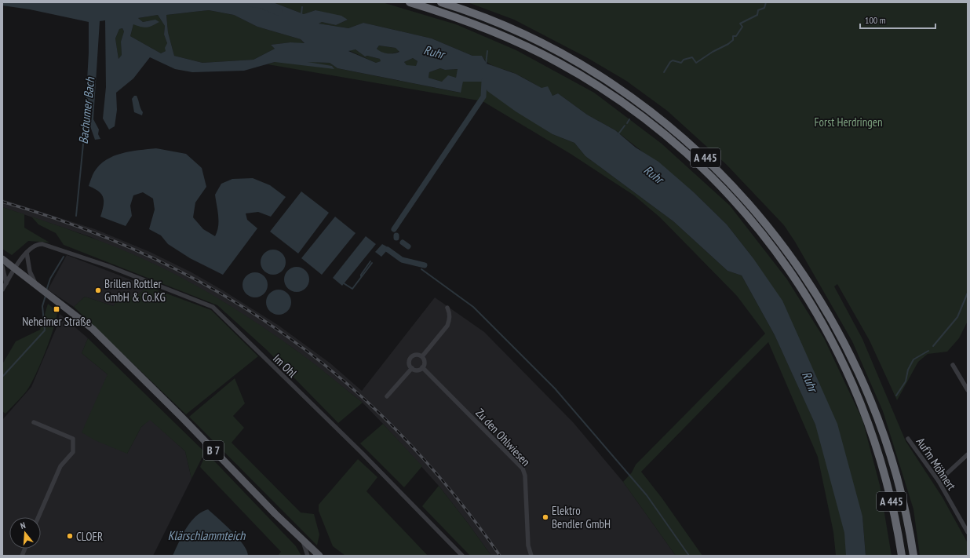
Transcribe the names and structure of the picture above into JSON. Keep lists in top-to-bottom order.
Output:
{
  "streets": {
    "highway": ["A 445"],
    "main road": ["B 7"],
    "street": ["Im Ohl", "Zu den Ohlwiesen", "Auf'm Möhnert"]
  },
  "water": ["Ruhr", "Bachumer Bach", "Klärschlammteich"],
  "parks": ["Forst Herdringen"],
  "places": {
    "other": ["Brillen Rottler GmbH & Co.KG", "Elektro Bendler GmbH", "CLOER"],
    "transit": ["Neheimer Straße"]
  },
  "scale_bar": "100 m",
  "north": "top"
}
